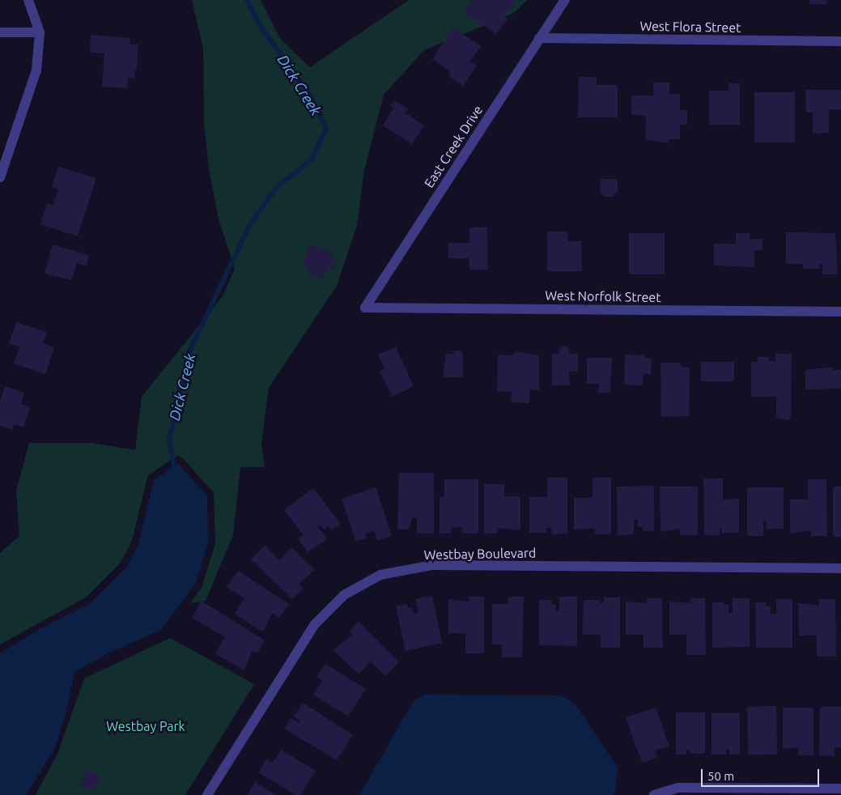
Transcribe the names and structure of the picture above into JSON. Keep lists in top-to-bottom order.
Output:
{
  "streets": {
    "street": [
      "West Flora Street",
      "East Creek Drive",
      "West Norfolk Street",
      "Westbay Boulevard"
    ]
  },
  "crossings": [
    ["West Flora Street", "East Creek Drive"],
    ["East Creek Drive", "West Norfolk Street"]
  ],
  "water": ["Dick Creek"],
  "parks": ["Westbay Park"],
  "scale_bar": "50 m"
}
